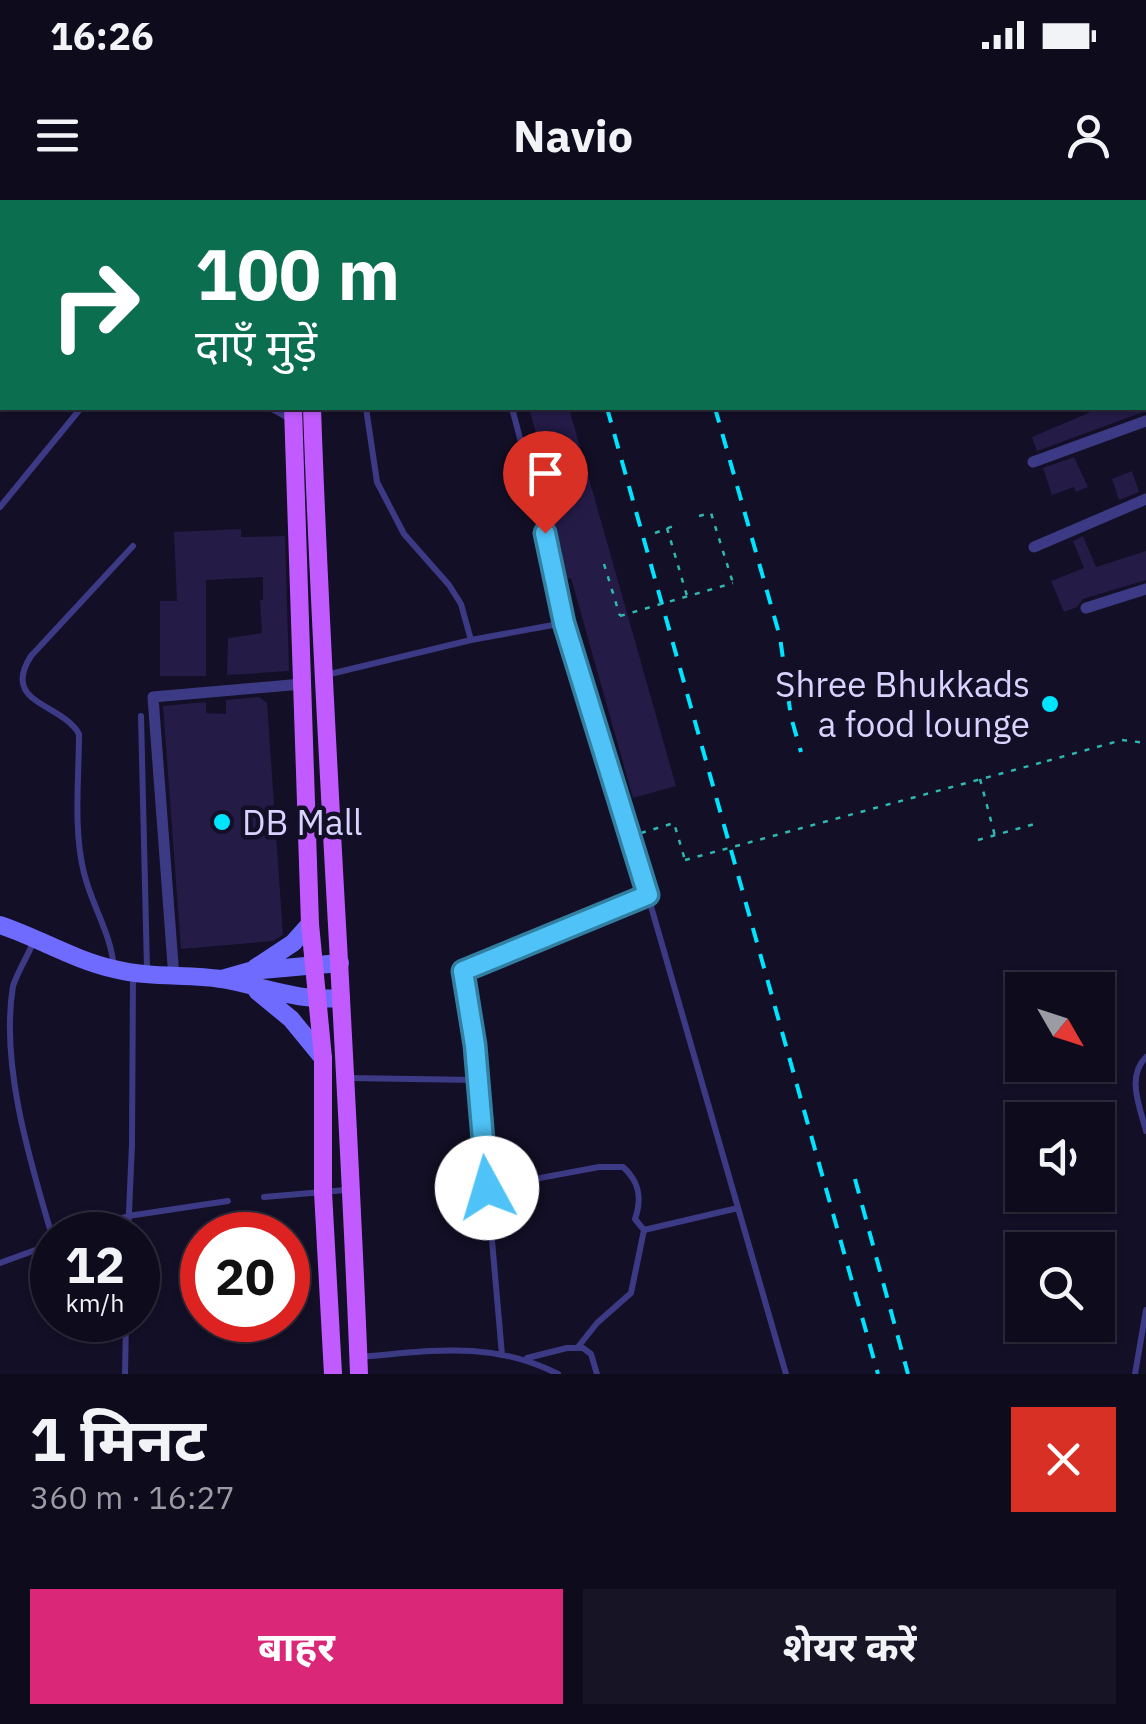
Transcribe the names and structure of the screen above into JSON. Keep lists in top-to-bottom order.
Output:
{
  "places": ["Shree Bhukkads a food lounge", "DB Mall"],
  "north": "bottom right",
  "page": {
    "status": "16:26",
    "header": "Navio",
    "turn": ["100 m", "दाएँ मुड़ें"],
    "speed": "12 km/h",
    "limit": "20",
    "heading": ["1 मिनट", "360 m · 16:27"],
    "buttons": ["बाहर", "शेयर करें"]
  }
}
